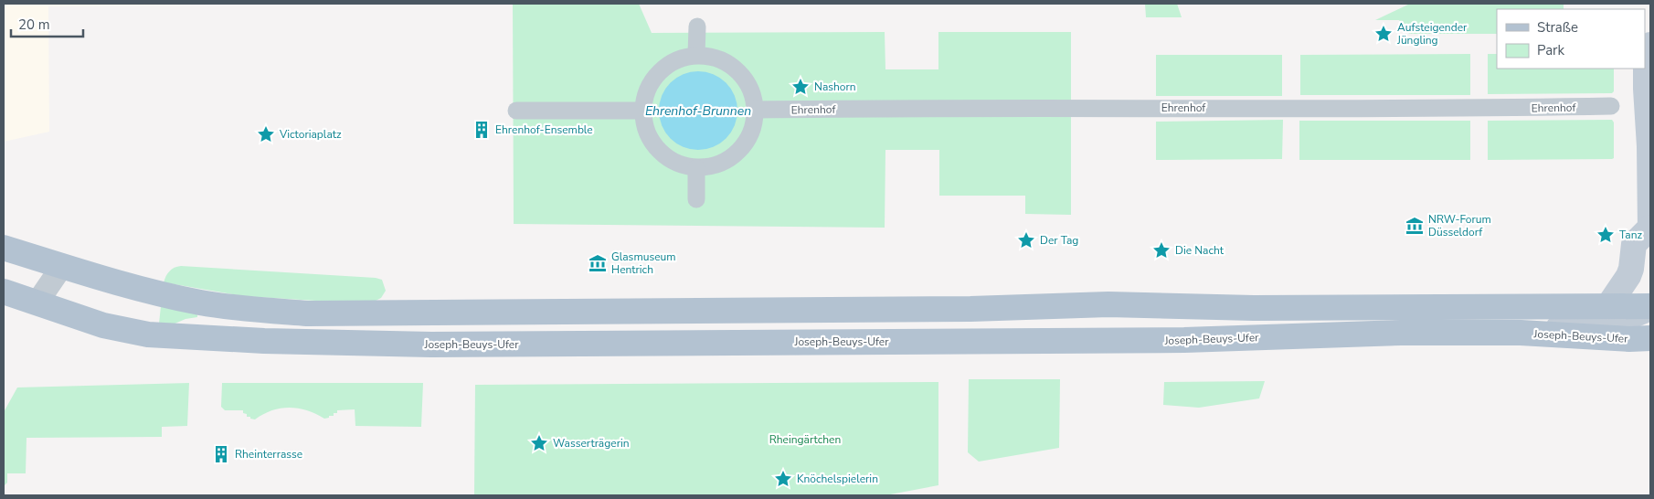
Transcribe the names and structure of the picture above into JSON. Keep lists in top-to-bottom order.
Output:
{
  "streets": {
    "main road": ["Joseph-Beuys-Ufer"],
    "street": ["Ehrenhof"]
  },
  "water": ["Ehrenhof-Brunnen"],
  "parks": ["Rheingärtchen"],
  "places": {
    "place": [
      "Aufsteigender Jüngling",
      "Nashorn",
      "Victoriaplatz",
      "Tanz",
      "Der Tag",
      "Die Nacht",
      "Wasserträgerin",
      "Knöchelspielerin"
    ],
    "building": ["Ehrenhof-Ensemble", "Rheinterrasse"],
    "museum": ["NRW-Forum Düsseldorf", "Glasmuseum Hentrich"]
  },
  "legend": ["Straße", "Park"],
  "scale_bar": "20 m"
}
